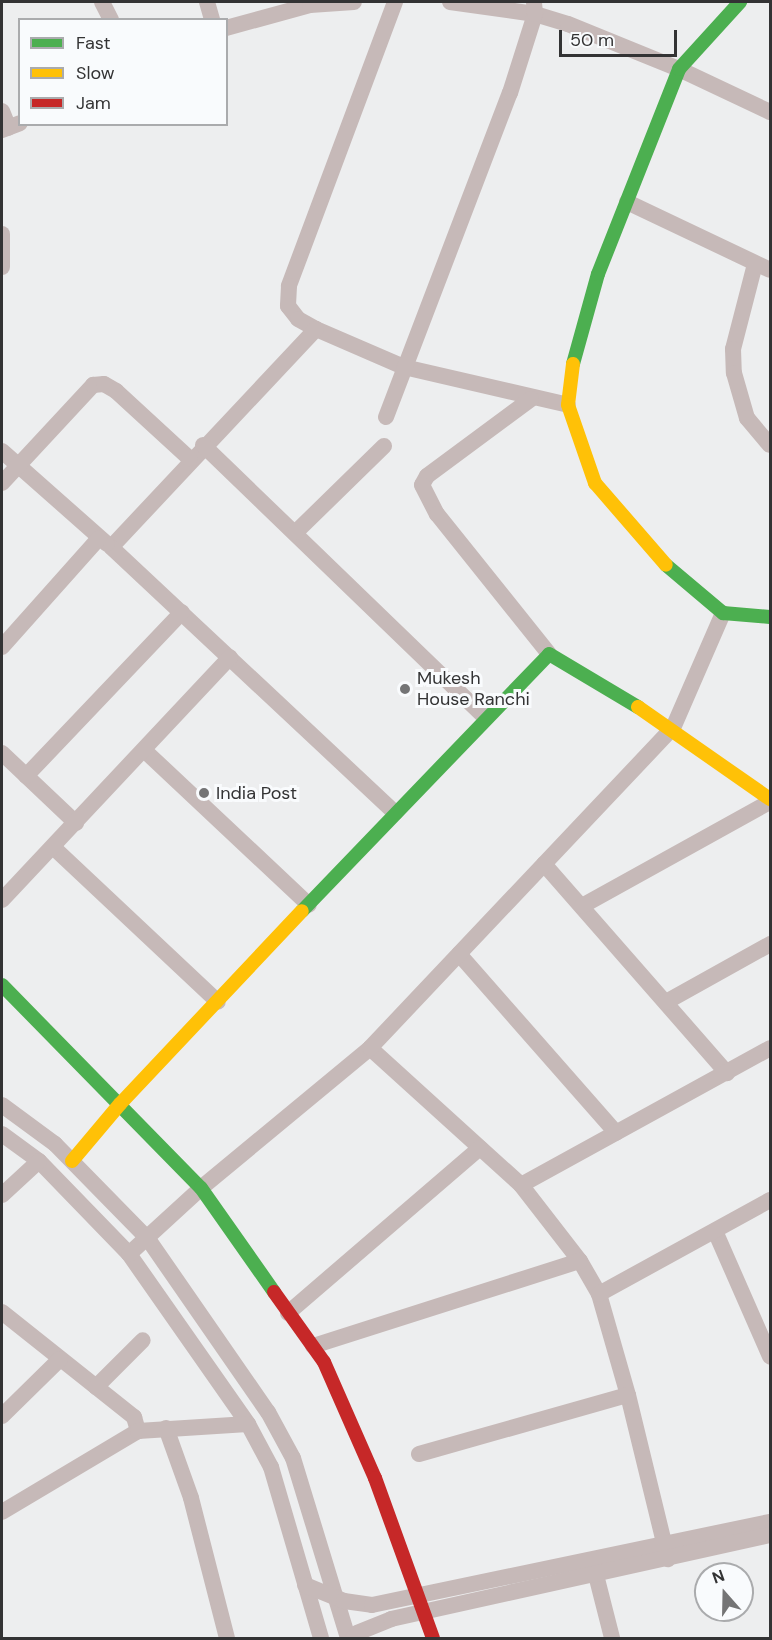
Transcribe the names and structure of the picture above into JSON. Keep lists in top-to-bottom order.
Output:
{
  "places": ["Mukesh House Ranchi", "India Post"],
  "legend": ["Fast", "Slow", "Jam"],
  "scale_bar": "50 m",
  "north": "top"
}
